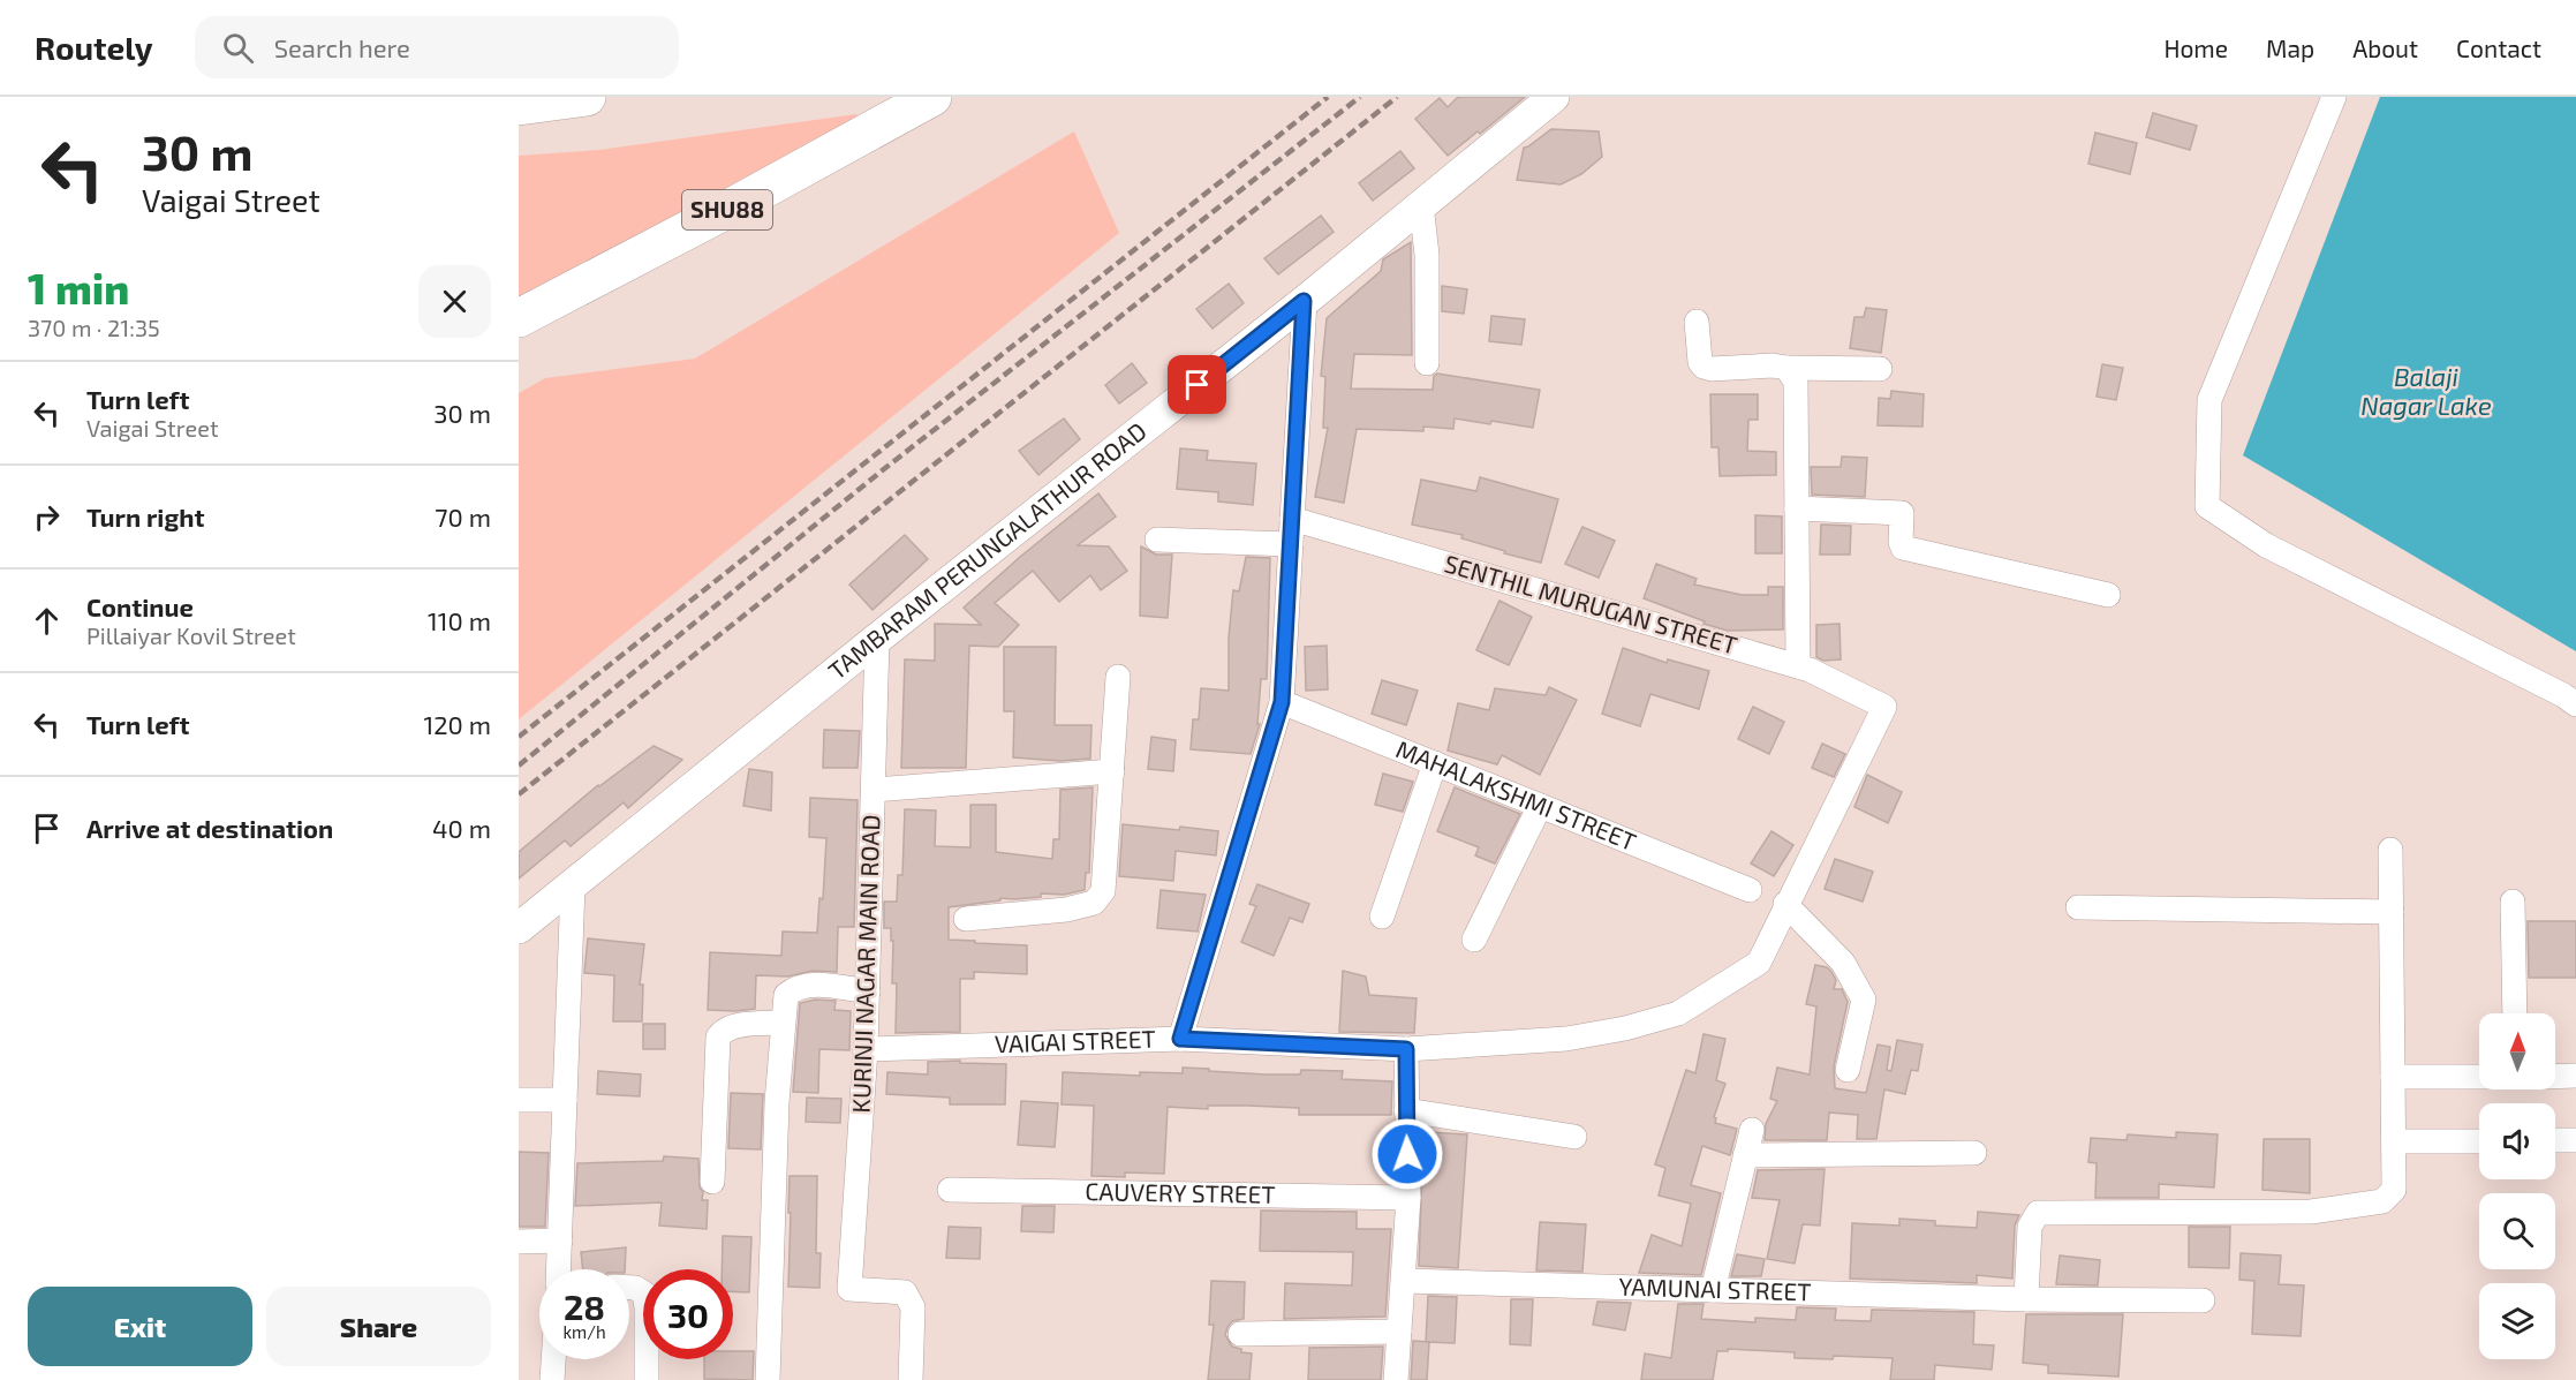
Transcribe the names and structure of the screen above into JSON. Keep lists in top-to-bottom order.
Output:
{
  "streets": {
    "main road": ["SHU88"],
    "street": [
      "TAMBARAM PERUNGALATHUR ROAD",
      "SENTHIL MURUGAN STREET",
      "MAHALAKSHMI STREET",
      "KURINJI NAGAR MAIN ROAD",
      "VAIGAI STREET",
      "CAUVERY STREET",
      "YAMUNAI STREET"
    ]
  },
  "crossings": [
    ["TAMBARAM PERUNGALATHUR ROAD", "KURINJI NAGAR MAIN ROAD"],
    ["SENTHIL MURUGAN STREET", "VAIGAI STREET"],
    ["KURINJI NAGAR MAIN ROAD", "VAIGAI STREET"]
  ],
  "water": ["Balaji Nagar Lake"],
  "north": "top",
  "page": {
    "header": "Routely",
    "search": "Search here",
    "nav": [
      "Home",
      "Map",
      "About",
      "Contact"
    ],
    "turn": ["30 m", "Vaigai Street"],
    "heading": ["1 min", "370 m · 21:35"],
    "list": [
      {
        "name": "Turn left",
        "note": "Vaigai Street",
        "value": "30 m"
      },
      {
        "name": "Turn right",
        "value": "70 m"
      },
      {
        "name": "Continue",
        "note": "Pillaiyar Kovil Street",
        "value": "110 m"
      },
      {
        "name": "Turn left",
        "value": "120 m"
      },
      {
        "name": "Arrive at destination",
        "value": "40 m"
      }
    ],
    "speed": "28 km/h",
    "limit": "30",
    "buttons": ["Exit", "Share"]
  }
}
